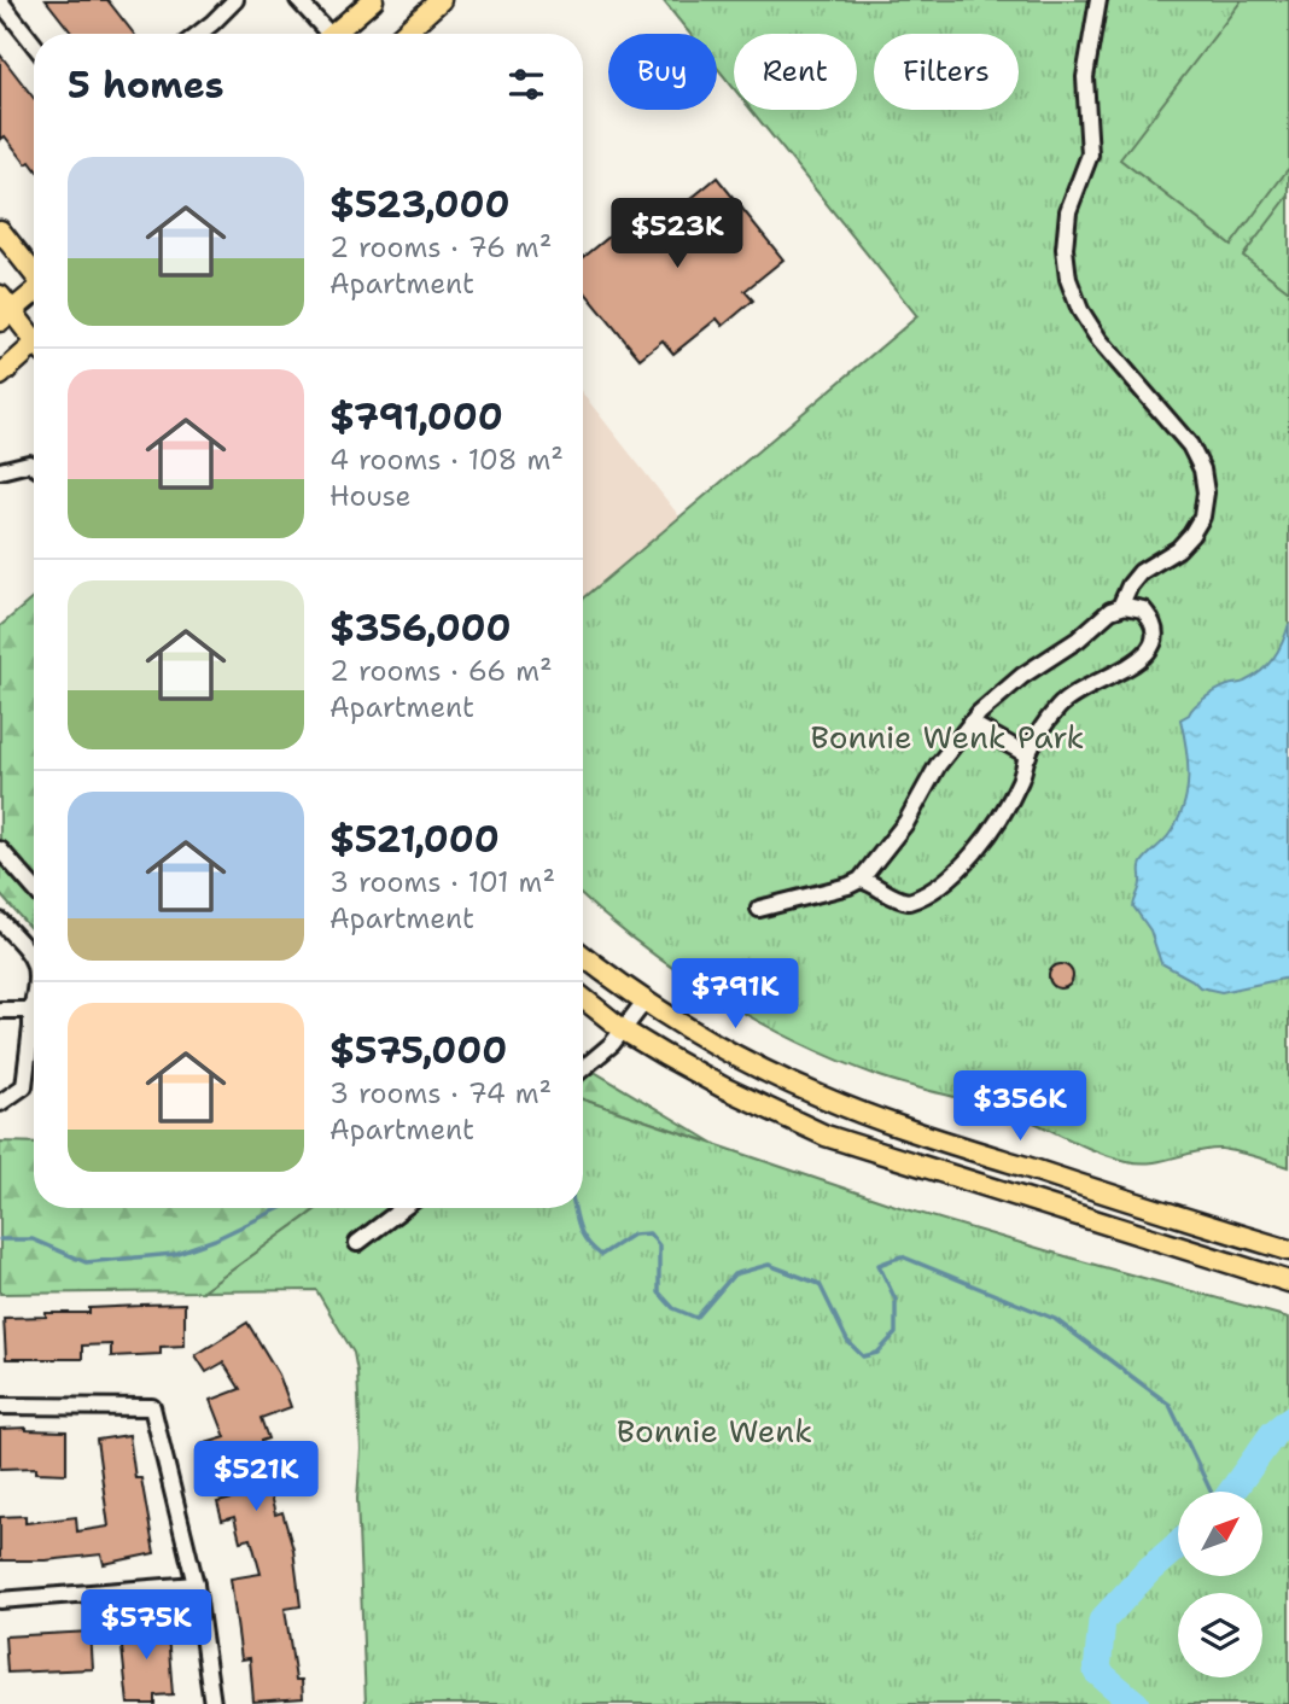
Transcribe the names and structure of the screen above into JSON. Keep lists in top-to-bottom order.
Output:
{
  "parks": ["Bonnie Wenk Park", "Bonnie Wenk"],
  "north": "top right",
  "page": {
    "chip": ["Buy", "Rent", "Filters"],
    "heading": "5 homes",
    "list": [
      {
        "name": "$523,000",
        "note": "2 rooms · 76 m² · Apartment"
      },
      {
        "name": "$791,000",
        "note": "4 rooms · 108 m² · House"
      },
      {
        "name": "$356,000",
        "note": "2 rooms · 66 m² · Apartment"
      },
      {
        "name": "$521,000",
        "note": "3 rooms · 101 m² · Apartment"
      },
      {
        "name": "$575,000",
        "note": "3 rooms · 74 m² · Apartment"
      }
    ],
    "price": [
      "$523K",
      "$791K",
      "$356K",
      "$521K",
      "$575K"
    ]
  }
}
